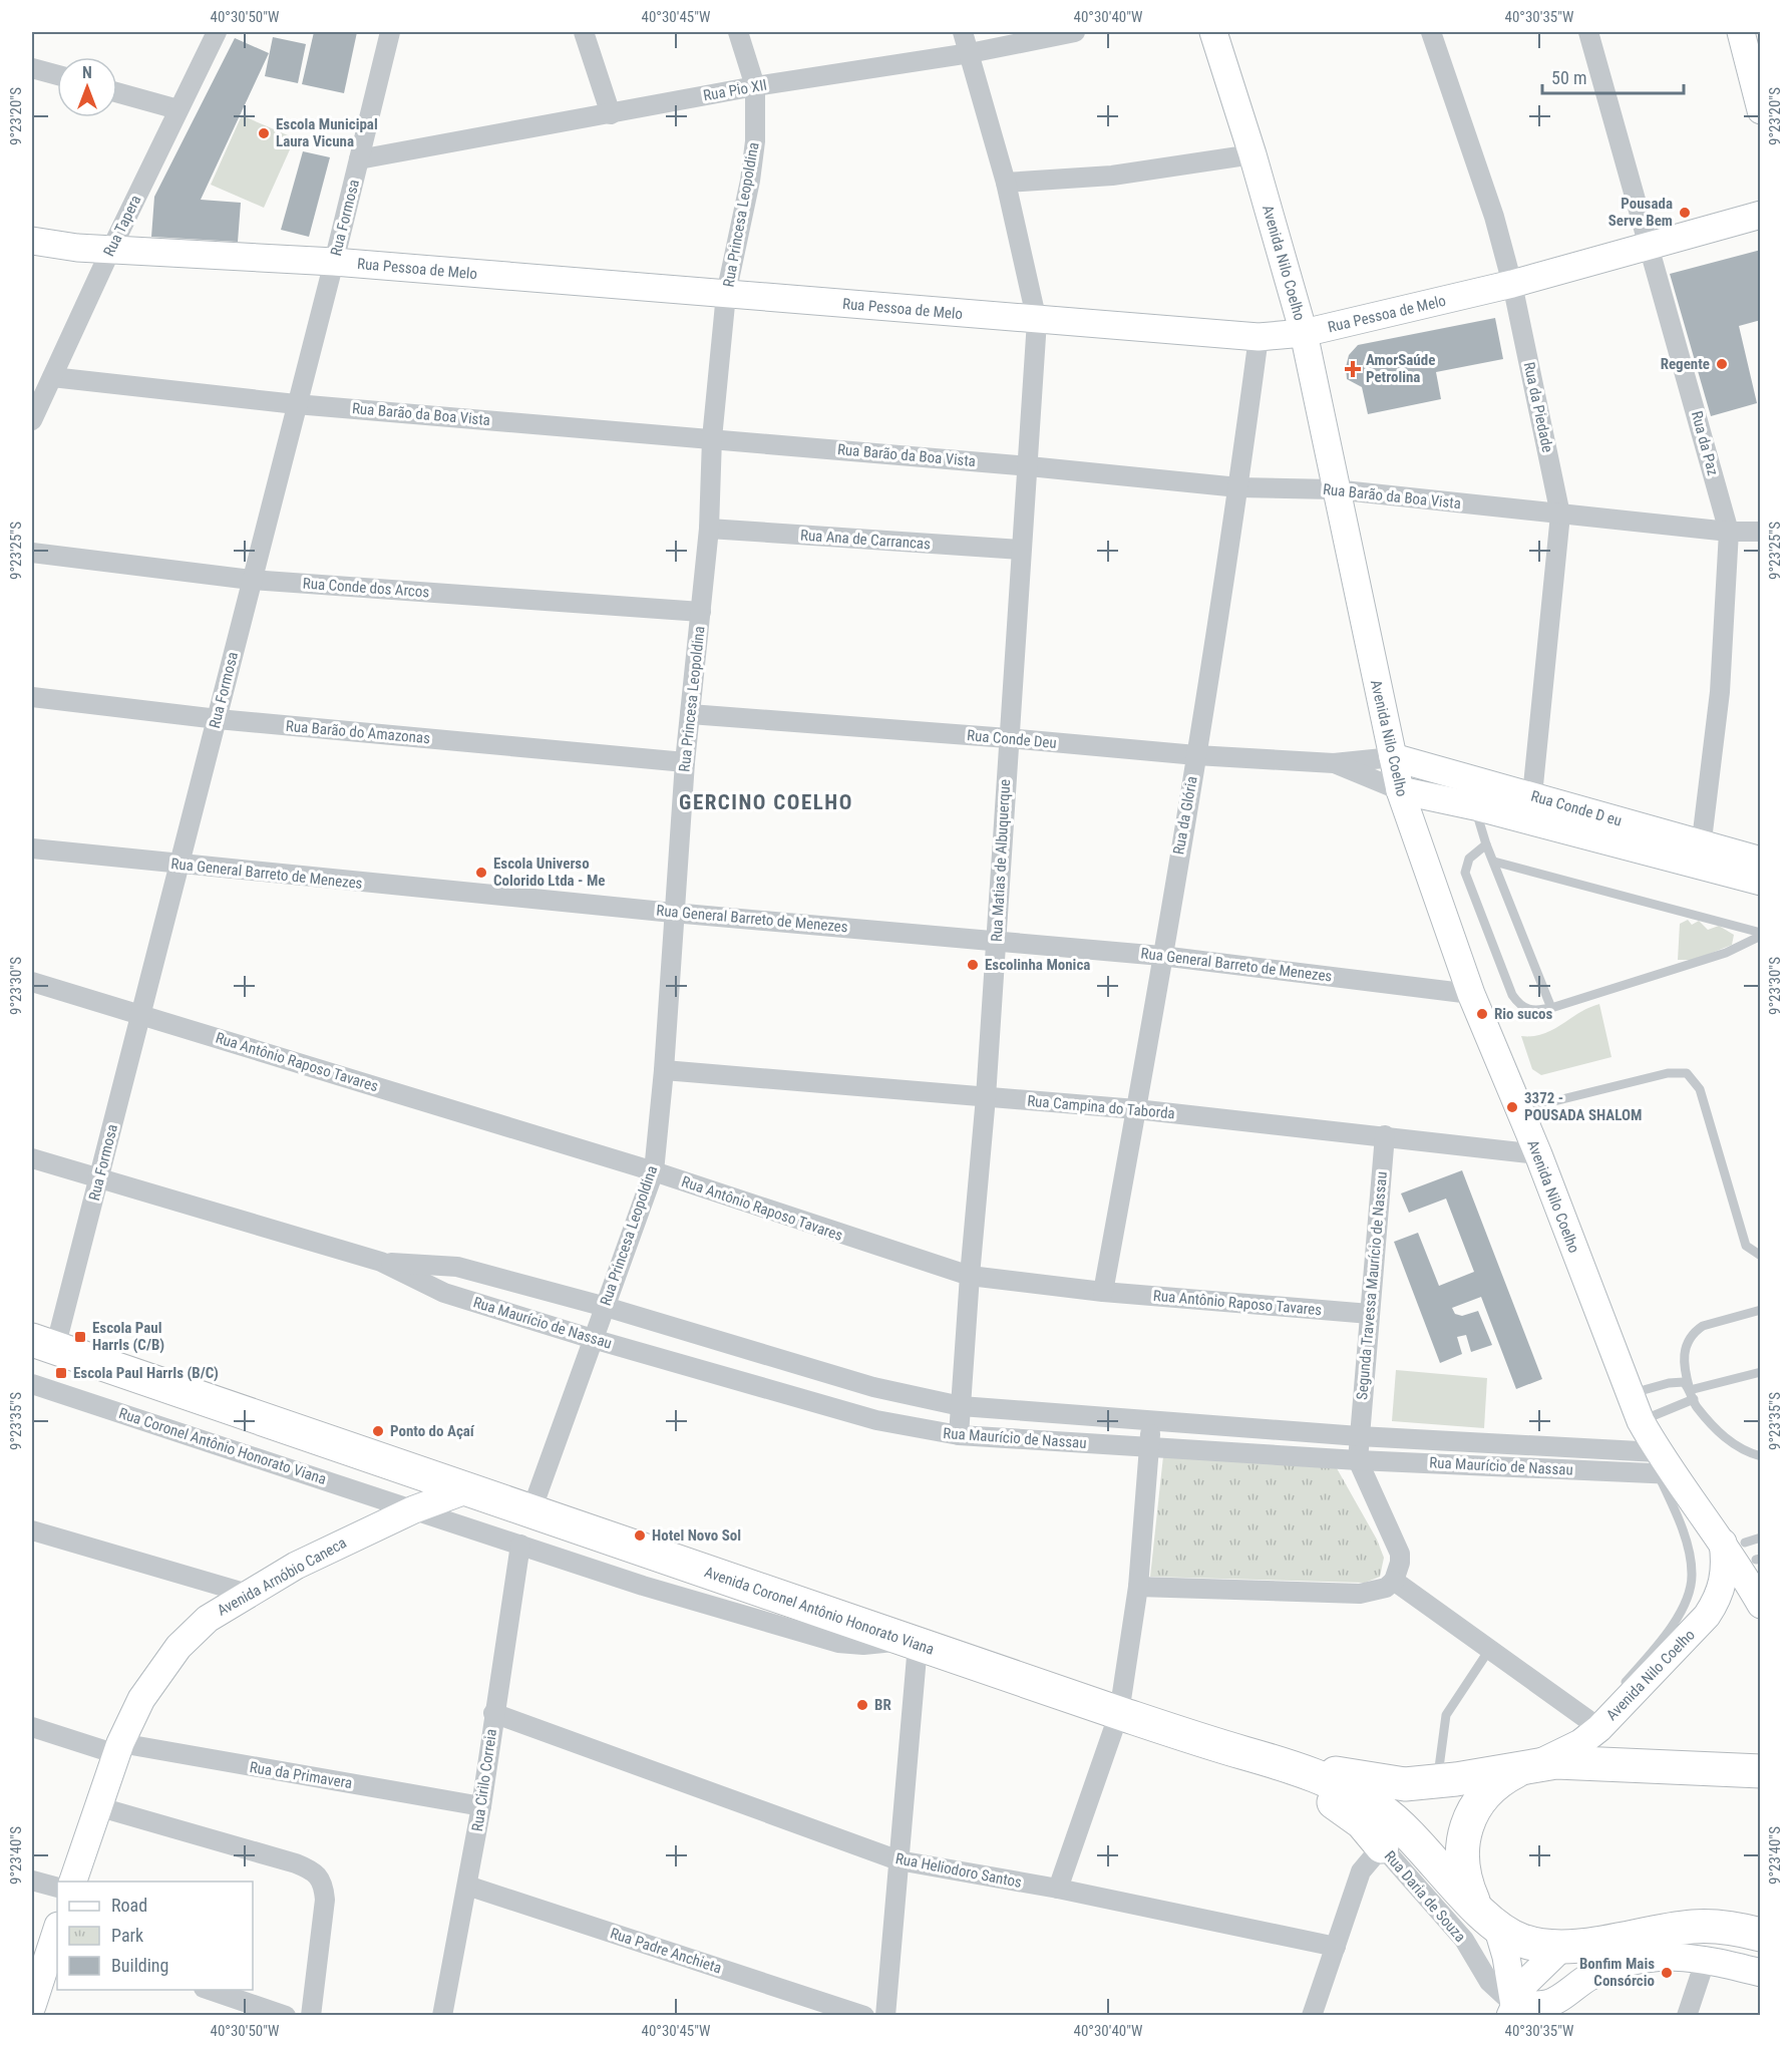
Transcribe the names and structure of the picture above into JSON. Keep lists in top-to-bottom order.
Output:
{
  "streets": {
    "highway": ["Avenida Coronel Antônio Honorato Viana"],
    "main road": [
      "Avenida Nilo Coelho",
      "Rua Pessoa de Melo",
      "Rua Conde D eu",
      "Avenida Arnóbio Caneca"
    ],
    "street": [
      "Rua Pio XII",
      "Rua Princesa Leopoldina",
      "Rua Formosa",
      "Rua Tapera",
      "Rua da Piedade",
      "Rua Barão da Boa Vista",
      "Rua da Paz",
      "Rua Ana de Carrancas",
      "Rua Conde dos Arcos",
      "Rua Barão do Amazonas",
      "Rua Conde Deu",
      "Rua da Glória",
      "Rua Matias de Albuquerque",
      "Rua General Barreto de Menezes",
      "Rua Antônio Raposo Tavares",
      "Rua Campina do Taborda",
      "Segunda Travessa Maurício de Nassau",
      "Rua Maurício de Nassau",
      "Rua Coronel Antônio Honorato Viana",
      "Rua da Primavera",
      "Rua Cirilo Correia",
      "Rua Heliodoro Santos",
      "Rua Daria de Souza",
      "Rua Padre Anchieta"
    ]
  },
  "crossings": [
    ["Rua Pio XII", "Rua Princesa Leopoldina"],
    ["Rua Pio XII", "Rua Formosa"],
    ["Rua Pio XII", "Rua Matias de Albuquerque"],
    ["Rua Princesa Leopoldina", "Rua Pessoa de Melo"],
    ["Rua Princesa Leopoldina", "Rua Barão da Boa Vista"],
    ["Rua Princesa Leopoldina", "Rua Ana de Carrancas"],
    ["Rua Princesa Leopoldina", "Rua Conde dos Arcos"],
    ["Rua Princesa Leopoldina", "Rua Barão do Amazonas"],
    ["Rua Princesa Leopoldina", "Rua Conde Deu"],
    ["Rua Princesa Leopoldina", "Rua General Barreto de Menezes"],
    ["Rua Princesa Leopoldina", "Rua Antônio Raposo Tavares"],
    ["Rua Princesa Leopoldina", "Rua Campina do Taborda"],
    ["Rua Princesa Leopoldina", "Rua Maurício de Nassau"],
    ["Rua Princesa Leopoldina", "Avenida Coronel Antônio Honorato Viana"],
    ["Rua Formosa", "Rua Pessoa de Melo"],
    ["Rua Formosa", "Rua Barão da Boa Vista"],
    ["Rua Formosa", "Rua Conde dos Arcos"],
    ["Rua Formosa", "Rua Barão do Amazonas"],
    ["Rua Formosa", "Rua General Barreto de Menezes"],
    ["Rua Formosa", "Rua Antônio Raposo Tavares"],
    ["Rua Formosa", "Rua Maurício de Nassau"],
    ["Rua Formosa", "Avenida Coronel Antônio Honorato Viana"],
    ["Rua Tapera", "Rua Pessoa de Melo"],
    ["Rua Tapera", "Rua Barão da Boa Vista"],
    ["Avenida Nilo Coelho", "Rua Pessoa de Melo"],
    ["Avenida Nilo Coelho", "Rua Barão da Boa Vista"],
    ["Avenida Nilo Coelho", "Rua Conde Deu"],
    ["Avenida Nilo Coelho", "Rua Conde D eu"],
    ["Avenida Nilo Coelho", "Rua General Barreto de Menezes"],
    ["Avenida Nilo Coelho", "Rua Campina do Taborda"],
    ["Avenida Nilo Coelho", "Rua Maurício de Nassau"],
    ["Rua Pessoa de Melo", "Rua da Piedade"],
    ["Rua Pessoa de Melo", "Rua da Paz"],
    ["Rua Pessoa de Melo", "Rua da Glória"],
    ["Rua Pessoa de Melo", "Rua Matias de Albuquerque"],
    ["Rua da Piedade", "Rua Barão da Boa Vista"],
    ["Rua da Piedade", "Rua Conde D eu"],
    ["Rua Barão da Boa Vista", "Rua da Paz"],
    ["Rua Barão da Boa Vista", "Rua da Glória"],
    ["Rua Barão da Boa Vista", "Rua Matias de Albuquerque"],
    ["Rua da Paz", "Rua Conde D eu"],
    ["Rua Ana de Carrancas", "Rua Matias de Albuquerque"],
    ["Rua Conde Deu", "Rua Conde D eu"],
    ["Rua Conde Deu", "Rua da Glória"],
    ["Rua Conde Deu", "Rua Matias de Albuquerque"],
    ["Rua da Glória", "Rua General Barreto de Menezes"],
    ["Rua da Glória", "Rua Antônio Raposo Tavares"],
    ["Rua da Glória", "Rua Campina do Taborda"],
    ["Rua Matias de Albuquerque", "Rua General Barreto de Menezes"],
    ["Rua Matias de Albuquerque", "Rua Antônio Raposo Tavares"],
    ["Rua Matias de Albuquerque", "Rua Campina do Taborda"],
    ["Rua Matias de Albuquerque", "Rua Maurício de Nassau"],
    ["Rua Antônio Raposo Tavares", "Segunda Travessa Maurício de Nassau"],
    ["Rua Campina do Taborda", "Segunda Travessa Maurício de Nassau"],
    ["Segunda Travessa Maurício de Nassau", "Rua Maurício de Nassau"],
    ["Rua Coronel Antônio Honorato Viana", "Avenida Arnóbio Caneca"],
    ["Rua Coronel Antônio Honorato Viana", "Rua Cirilo Correia"],
    ["Avenida Arnóbio Caneca", "Avenida Coronel Antônio Honorato Viana"],
    ["Avenida Arnóbio Caneca", "Rua da Primavera"],
    ["Rua da Primavera", "Rua Cirilo Correia"],
    ["Rua Cirilo Correia", "Rua Heliodoro Santos"],
    ["Rua Cirilo Correia", "Rua Padre Anchieta"],
    ["Rua Heliodoro Santos", "Rua Daria de Souza"]
  ],
  "districts": ["GERCINO COELHO"],
  "places": {
    "other": [
      "Escola Municipal Laura Vicuna",
      "Pousada Serve Bem",
      "Regente",
      "Escola Universo Colorido Ltda - Me",
      "Escolinha Monica",
      "Rio sucos",
      "3372 - POUSADA SHALOM",
      "Ponto do Açaí",
      "Hotel Novo Sol",
      "BR",
      "Bonfim Mais Consórcio"
    ],
    "health": ["AmorSaúde Petrolina"],
    "transit": ["Escola Paul HarrIs (C/B)", "Escola Paul HarrIs (B/C)"]
  },
  "legend": ["Road", "Park", "Building"],
  "scale_bar": "50 m",
  "north": "top",
  "coordinates": [
    "40°30'50\"W",
    "40°30'45\"W",
    "40°30'40\"W",
    "40°30'35\"W",
    "9°23'20\"S",
    "9°23'25\"S",
    "9°23'30\"S",
    "9°23'35\"S",
    "9°23'40\"S"
  ]
}
